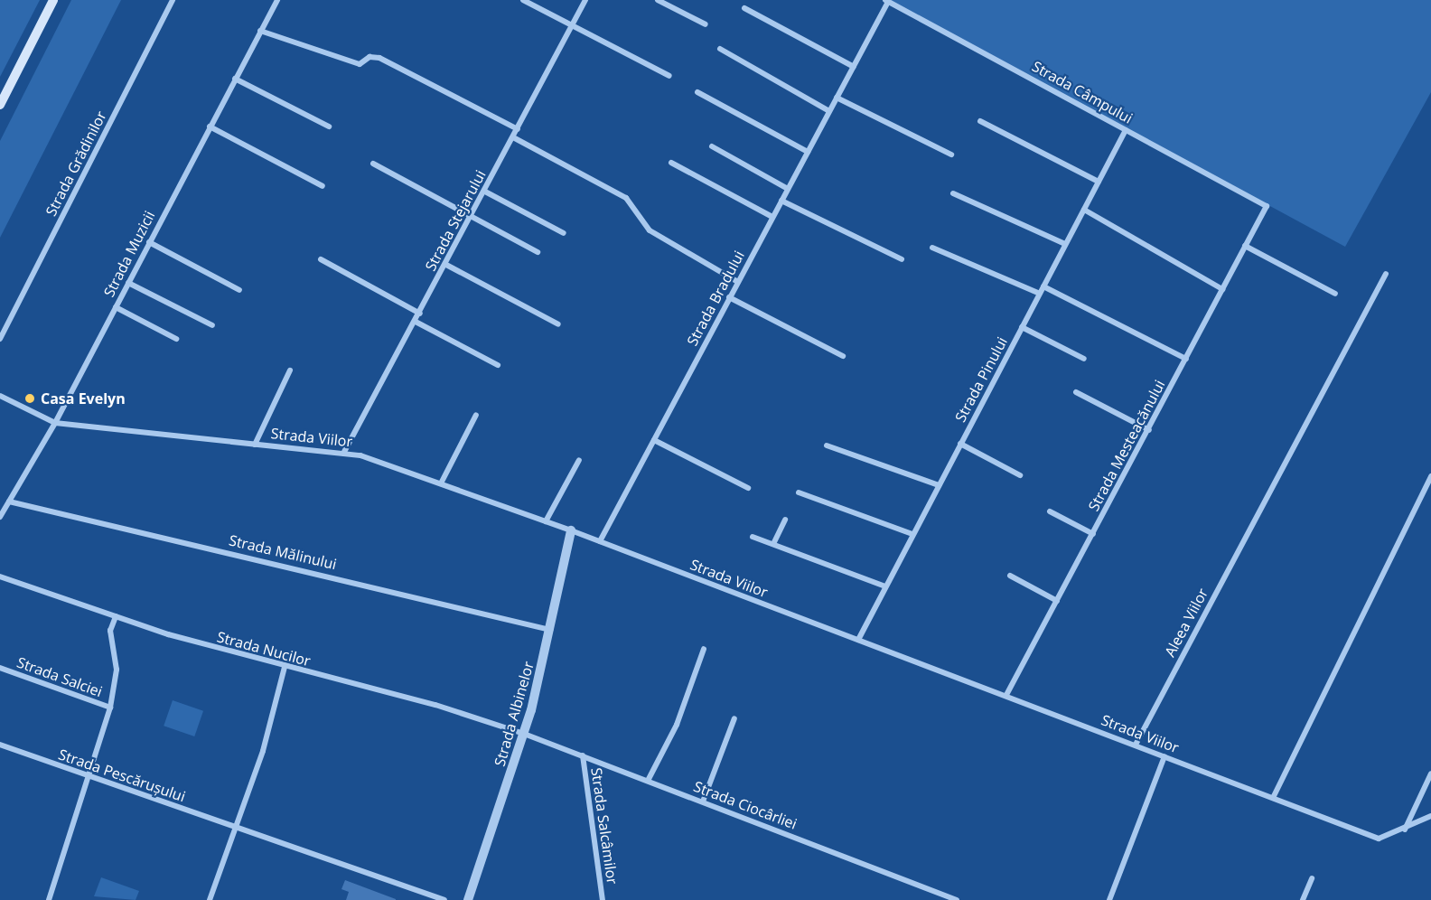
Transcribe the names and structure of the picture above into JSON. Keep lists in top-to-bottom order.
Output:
{
  "streets": {
    "street": [
      "Strada Câmpului",
      "Strada Grădinilor",
      "Strada Stejarului",
      "Strada Muzicii",
      "Strada Bradului",
      "Strada Pinului",
      "Strada Viilor",
      "Strada Mesteacănului",
      "Strada Mălinului",
      "Aleea Viilor",
      "Strada Nucilor",
      "Strada Salciei",
      "Strada Albinelor",
      "Strada Pescărușului",
      "Strada Ciocârliei",
      "Strada Salcâmilor"
    ]
  },
  "crossings": [
    ["Strada Câmpului", "Strada Bradului"],
    ["Strada Câmpului", "Strada Pinului"],
    ["Strada Câmpului", "Strada Mesteacănului"],
    ["Strada Stejarului", "Strada Viilor"],
    ["Strada Muzicii", "Strada Viilor"],
    ["Strada Muzicii", "Strada Mălinului"],
    ["Strada Bradului", "Strada Viilor"],
    ["Strada Pinului", "Strada Viilor"],
    ["Strada Viilor", "Strada Mesteacănului"],
    ["Strada Viilor", "Aleea Viilor"],
    ["Strada Viilor", "Strada Albinelor"],
    ["Strada Mălinului", "Strada Albinelor"],
    ["Strada Nucilor", "Strada Salciei"],
    ["Strada Nucilor", "Strada Albinelor"],
    ["Strada Nucilor", "Strada Ciocârliei"],
    ["Strada Salciei", "Strada Pescărușului"],
    ["Strada Albinelor", "Strada Ciocârliei"],
    ["Strada Ciocârliei", "Strada Salcâmilor"]
  ],
  "places": ["Casa Evelyn"]
}
